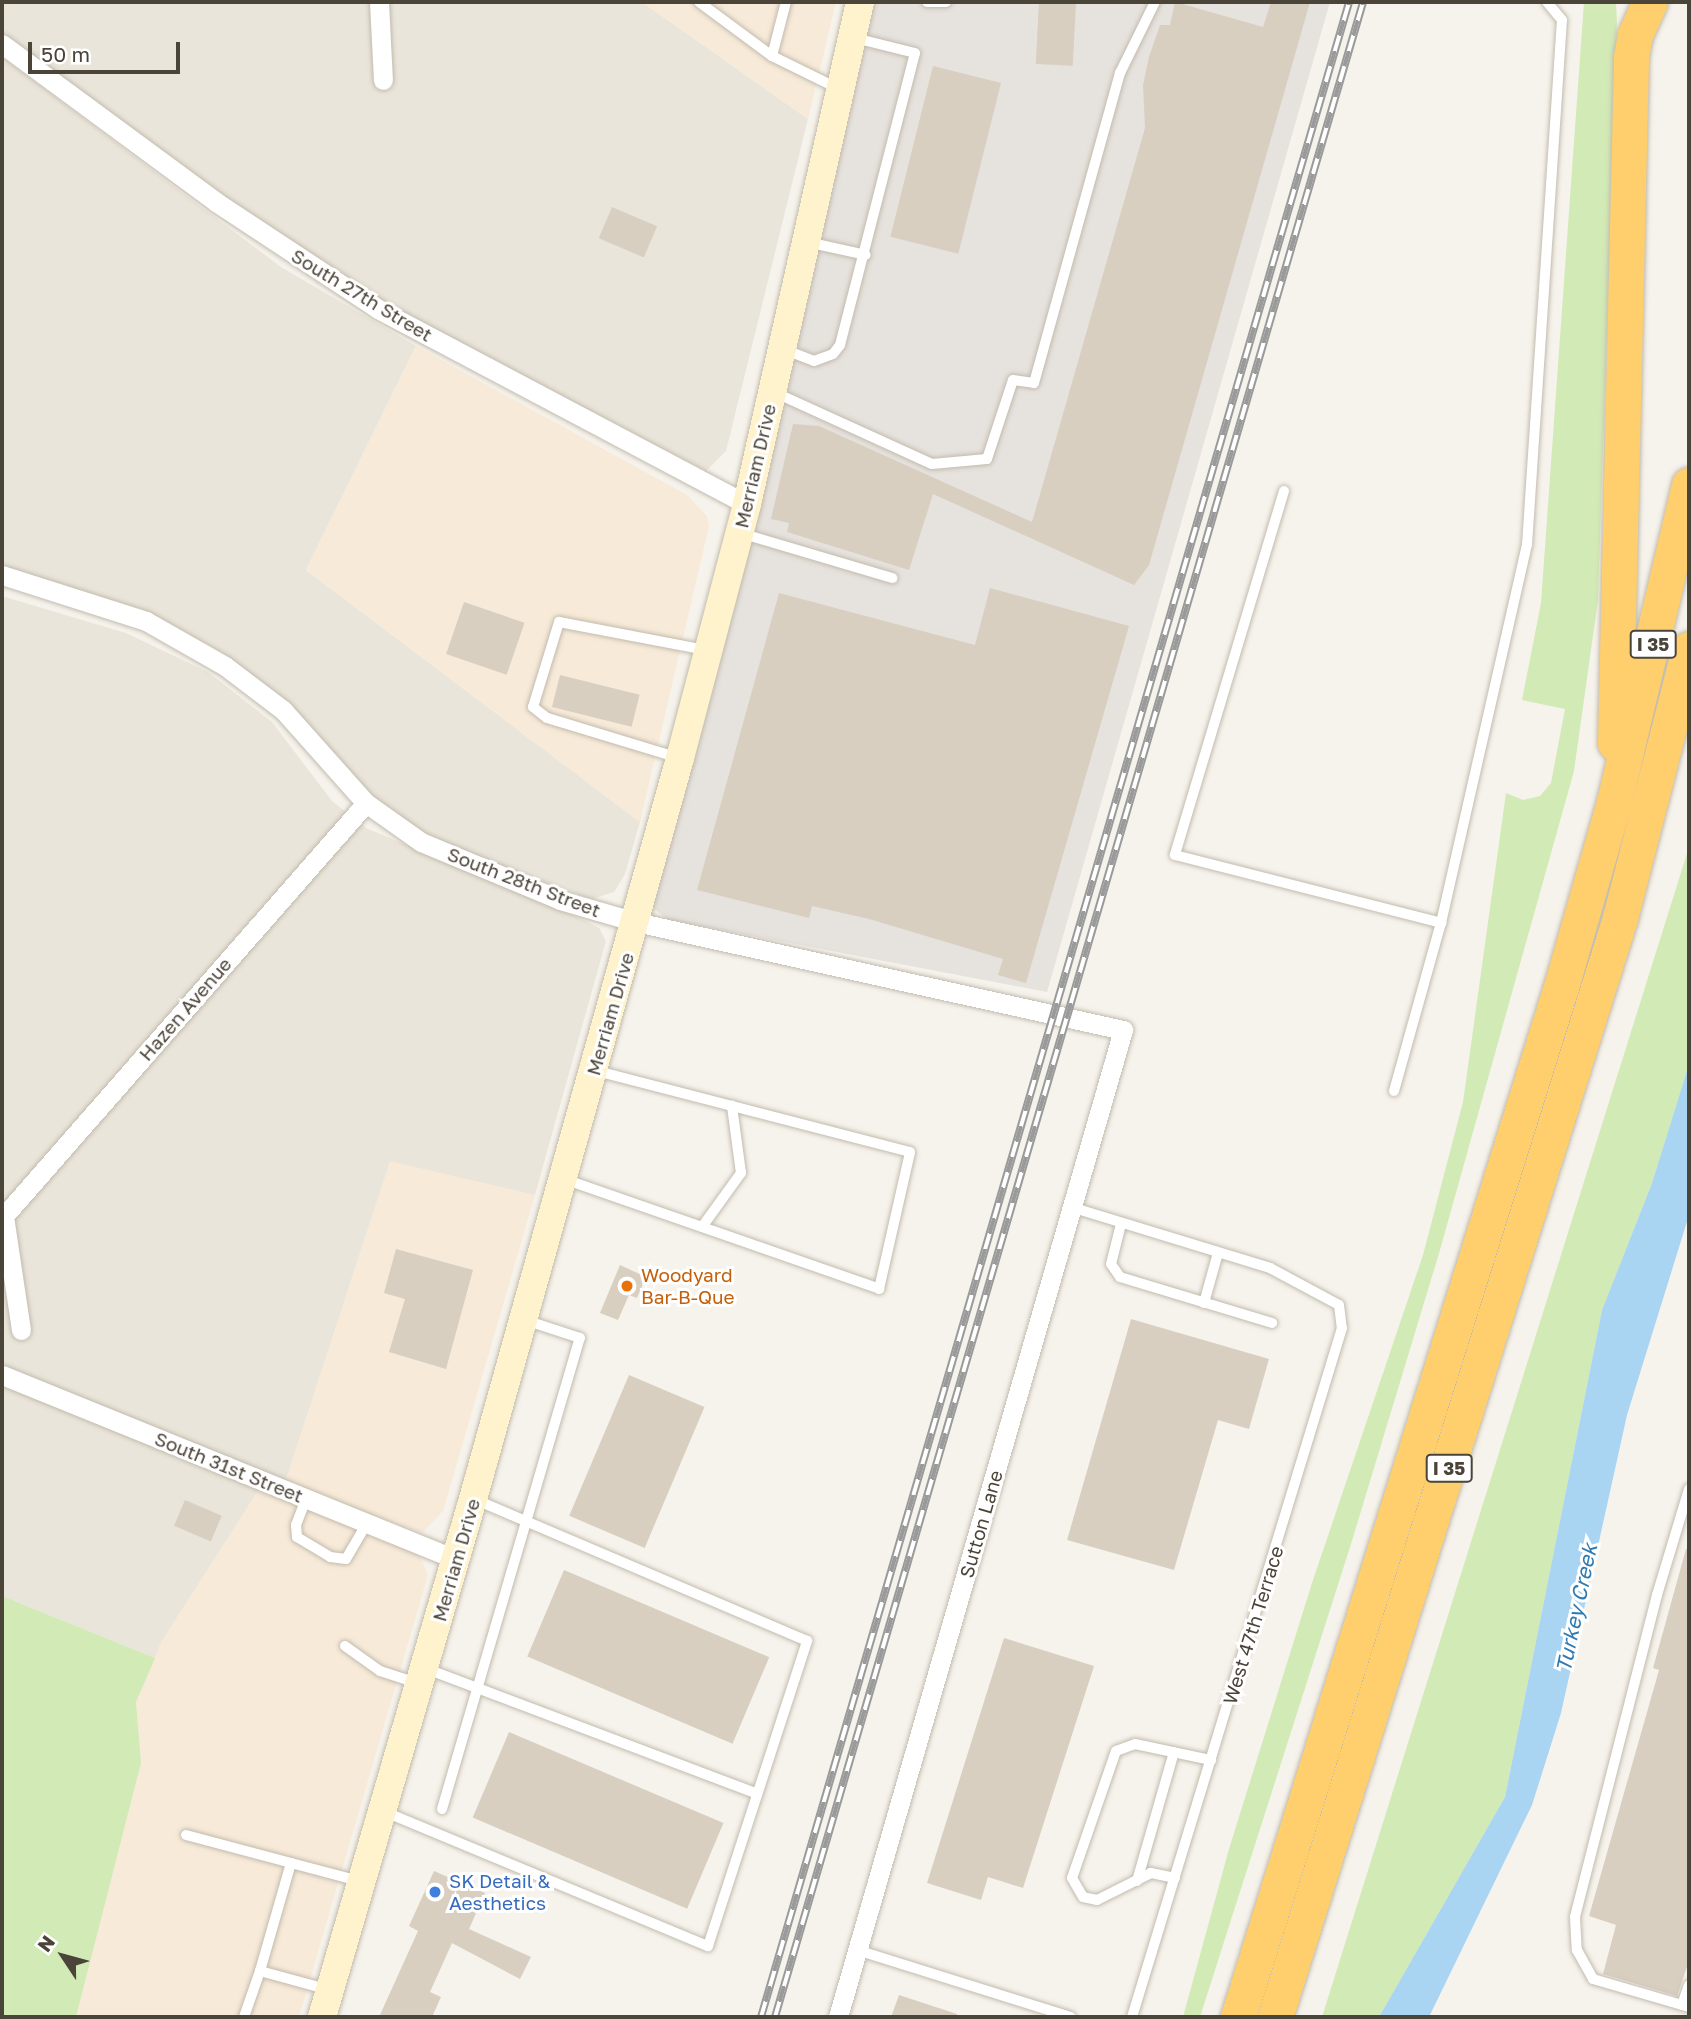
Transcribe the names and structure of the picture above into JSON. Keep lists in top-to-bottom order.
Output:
{
  "streets": {
    "highway": ["I 35"],
    "main road": ["Merriam Drive"],
    "street": [
      "South 27th Street",
      "South 28th Street",
      "Hazen Avenue",
      "South 31st Street",
      "Sutton Lane"
    ],
    "lane": ["West 47th Terrace"]
  },
  "crossings": [
    ["South 27th Street", "Merriam Drive"],
    ["Merriam Drive", "South 28th Street"],
    ["Merriam Drive", "South 31st Street"],
    ["South 28th Street", "Hazen Avenue"],
    ["South 28th Street", "Sutton Lane"]
  ],
  "water": ["Turkey Creek"],
  "places": ["Woodyard Bar-B-Que", "SK Detail & Aesthetics"],
  "scale_bar": "50 m",
  "north": "top left"
}
